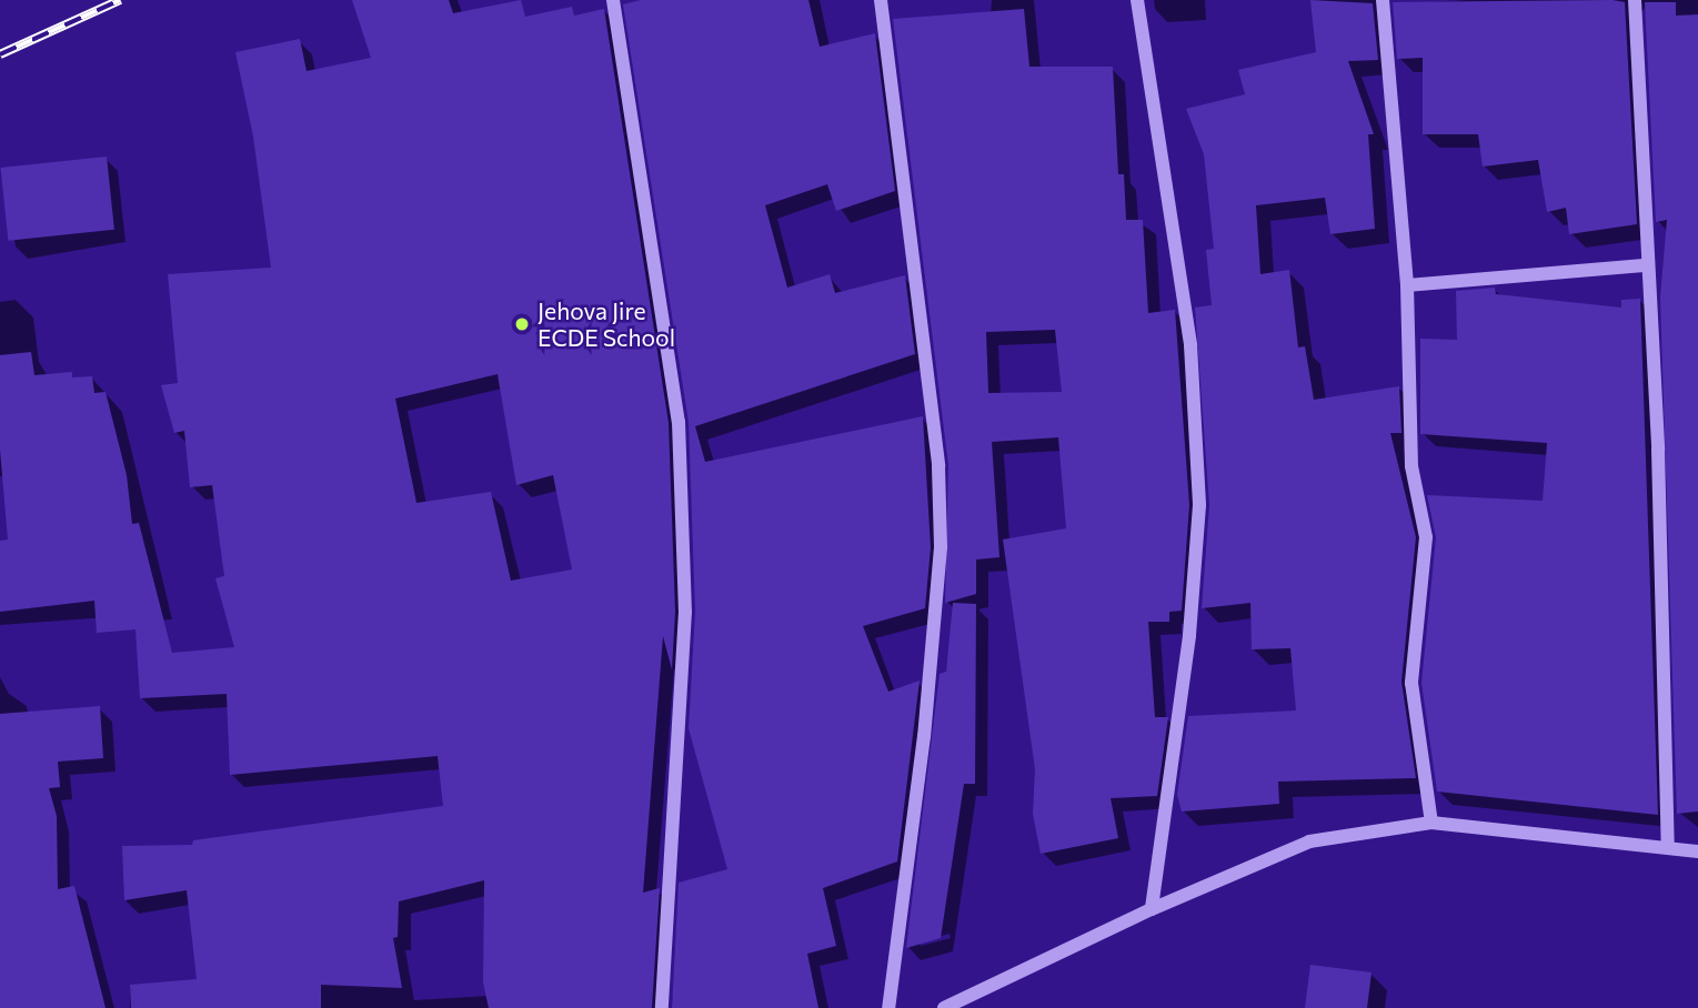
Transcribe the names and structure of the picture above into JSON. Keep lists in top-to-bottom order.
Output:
{
  "places": ["Jehova Jire ECDE School"]
}
